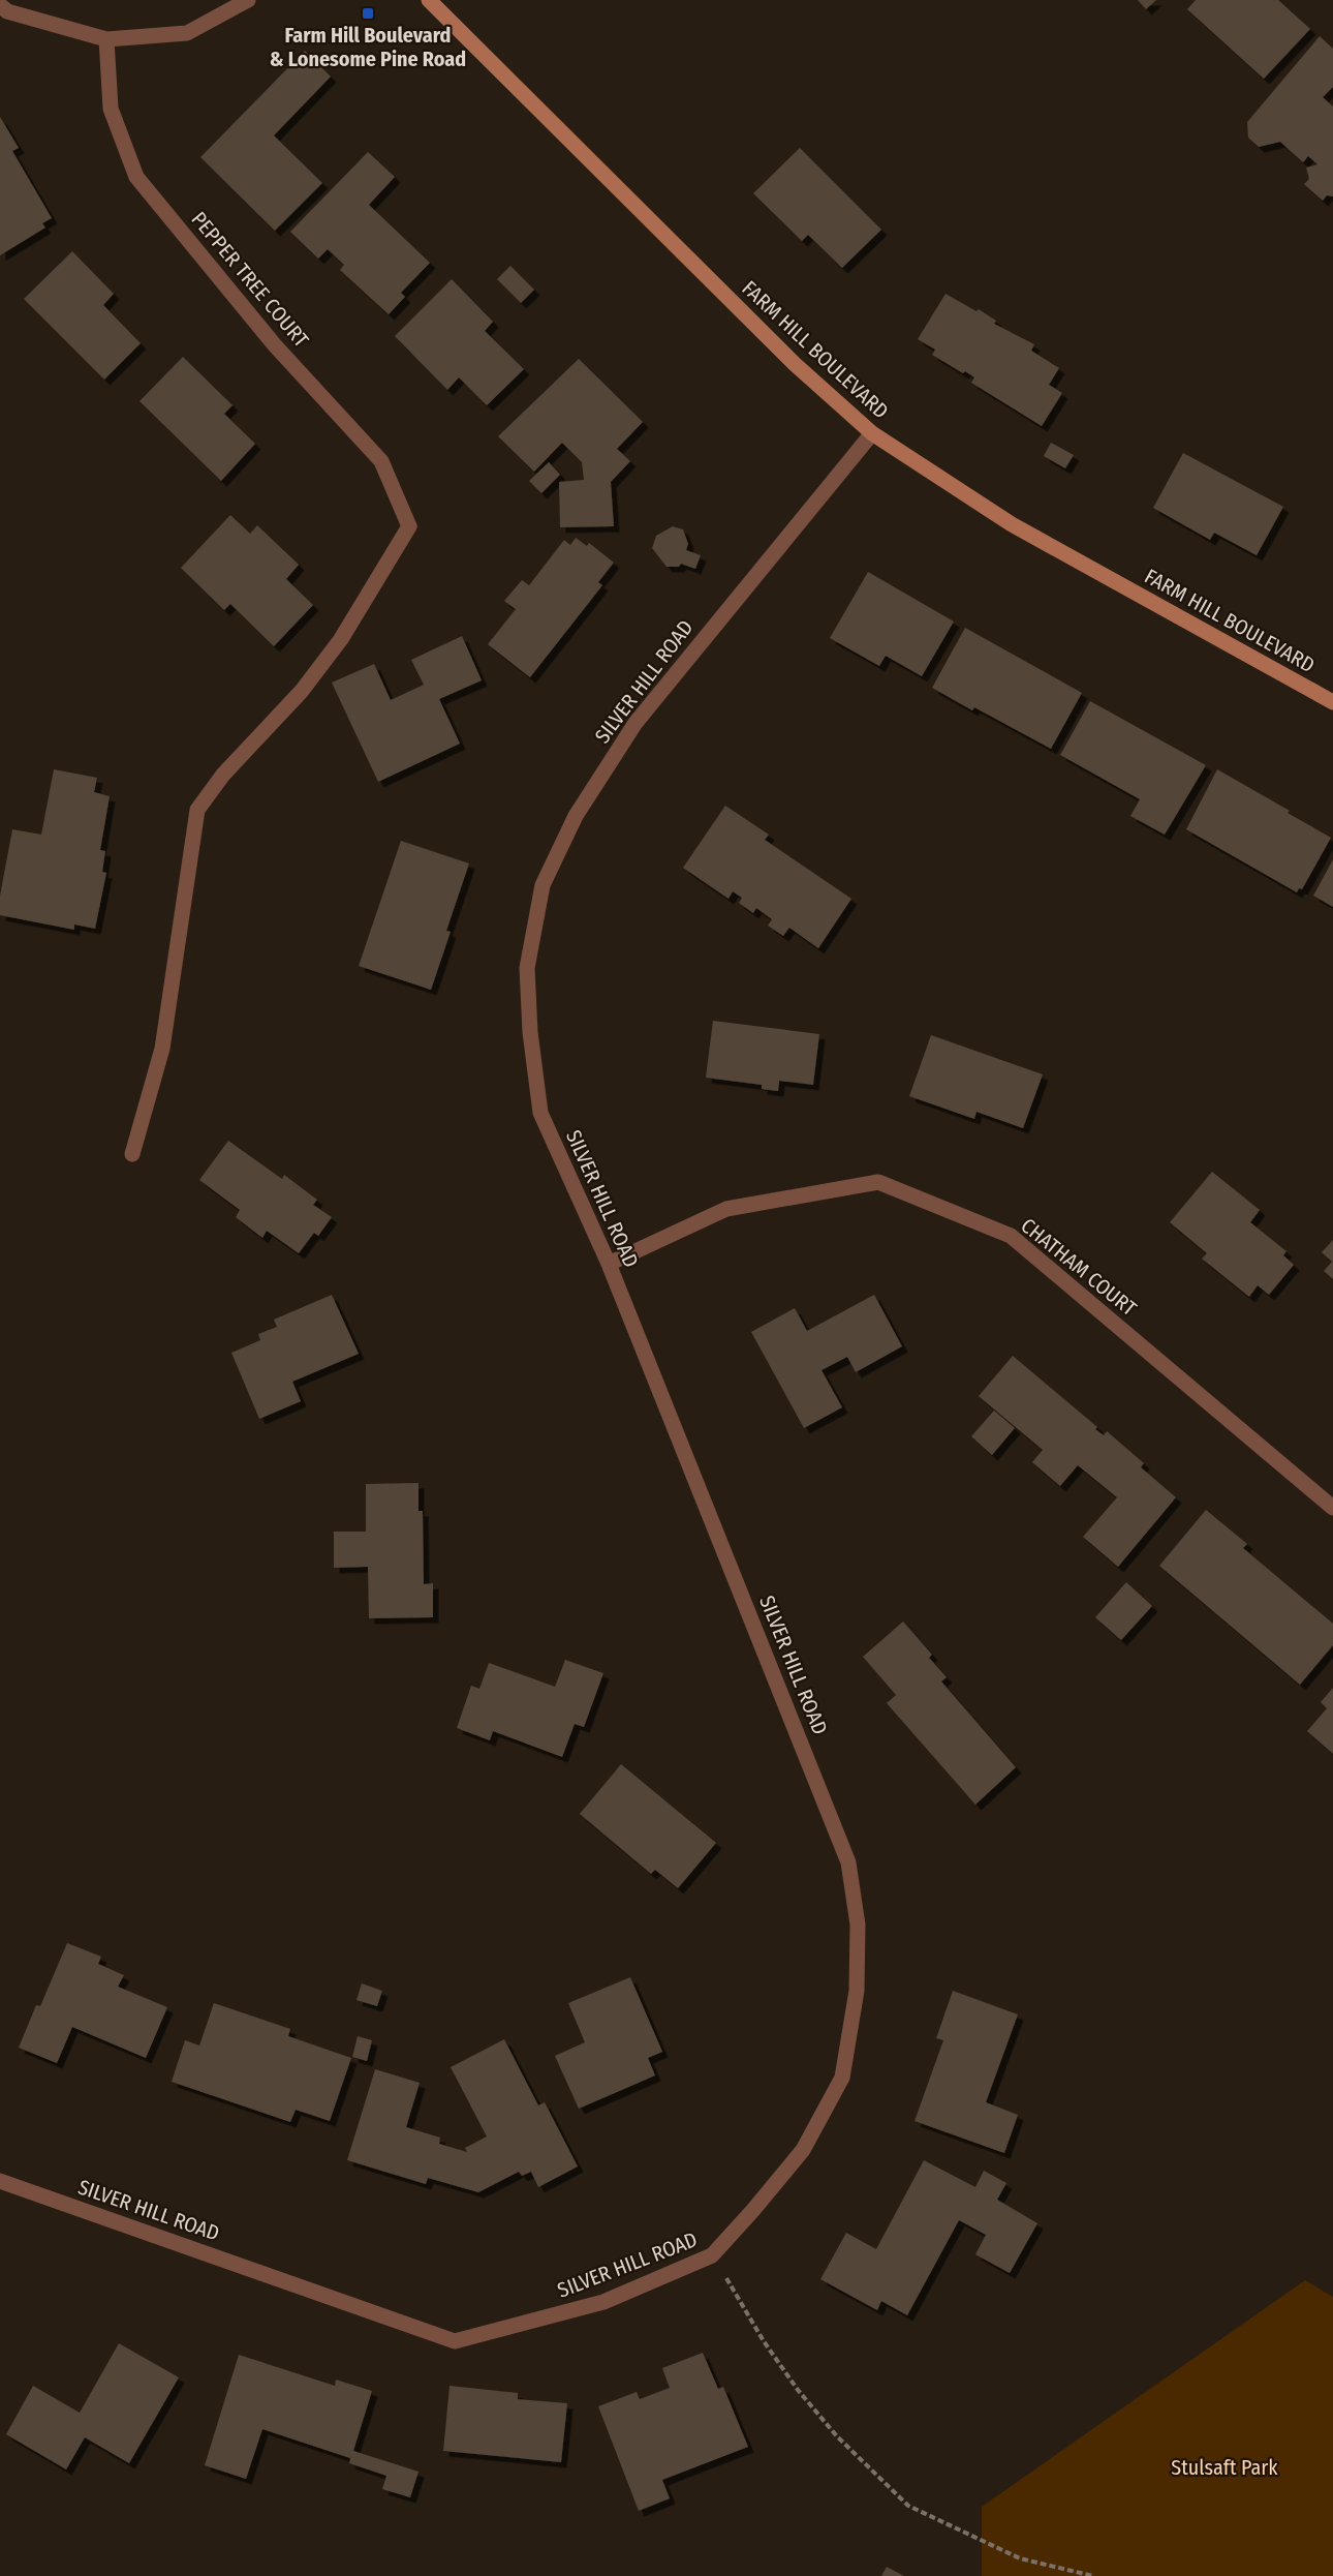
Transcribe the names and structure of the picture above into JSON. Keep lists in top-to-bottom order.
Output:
{
  "streets": {
    "main road": ["FARM HILL BOULEVARD"],
    "street": ["PEPPER TREE COURT", "SILVER HILL ROAD", "CHATHAM COURT"]
  },
  "crossings": [
    ["FARM HILL BOULEVARD", "SILVER HILL ROAD"],
    ["SILVER HILL ROAD", "CHATHAM COURT"]
  ],
  "parks": ["Stulsaft Park"],
  "places": {
    "transit": ["Farm Hill Boulevard & Lonesome Pine Road"]
  }
}
